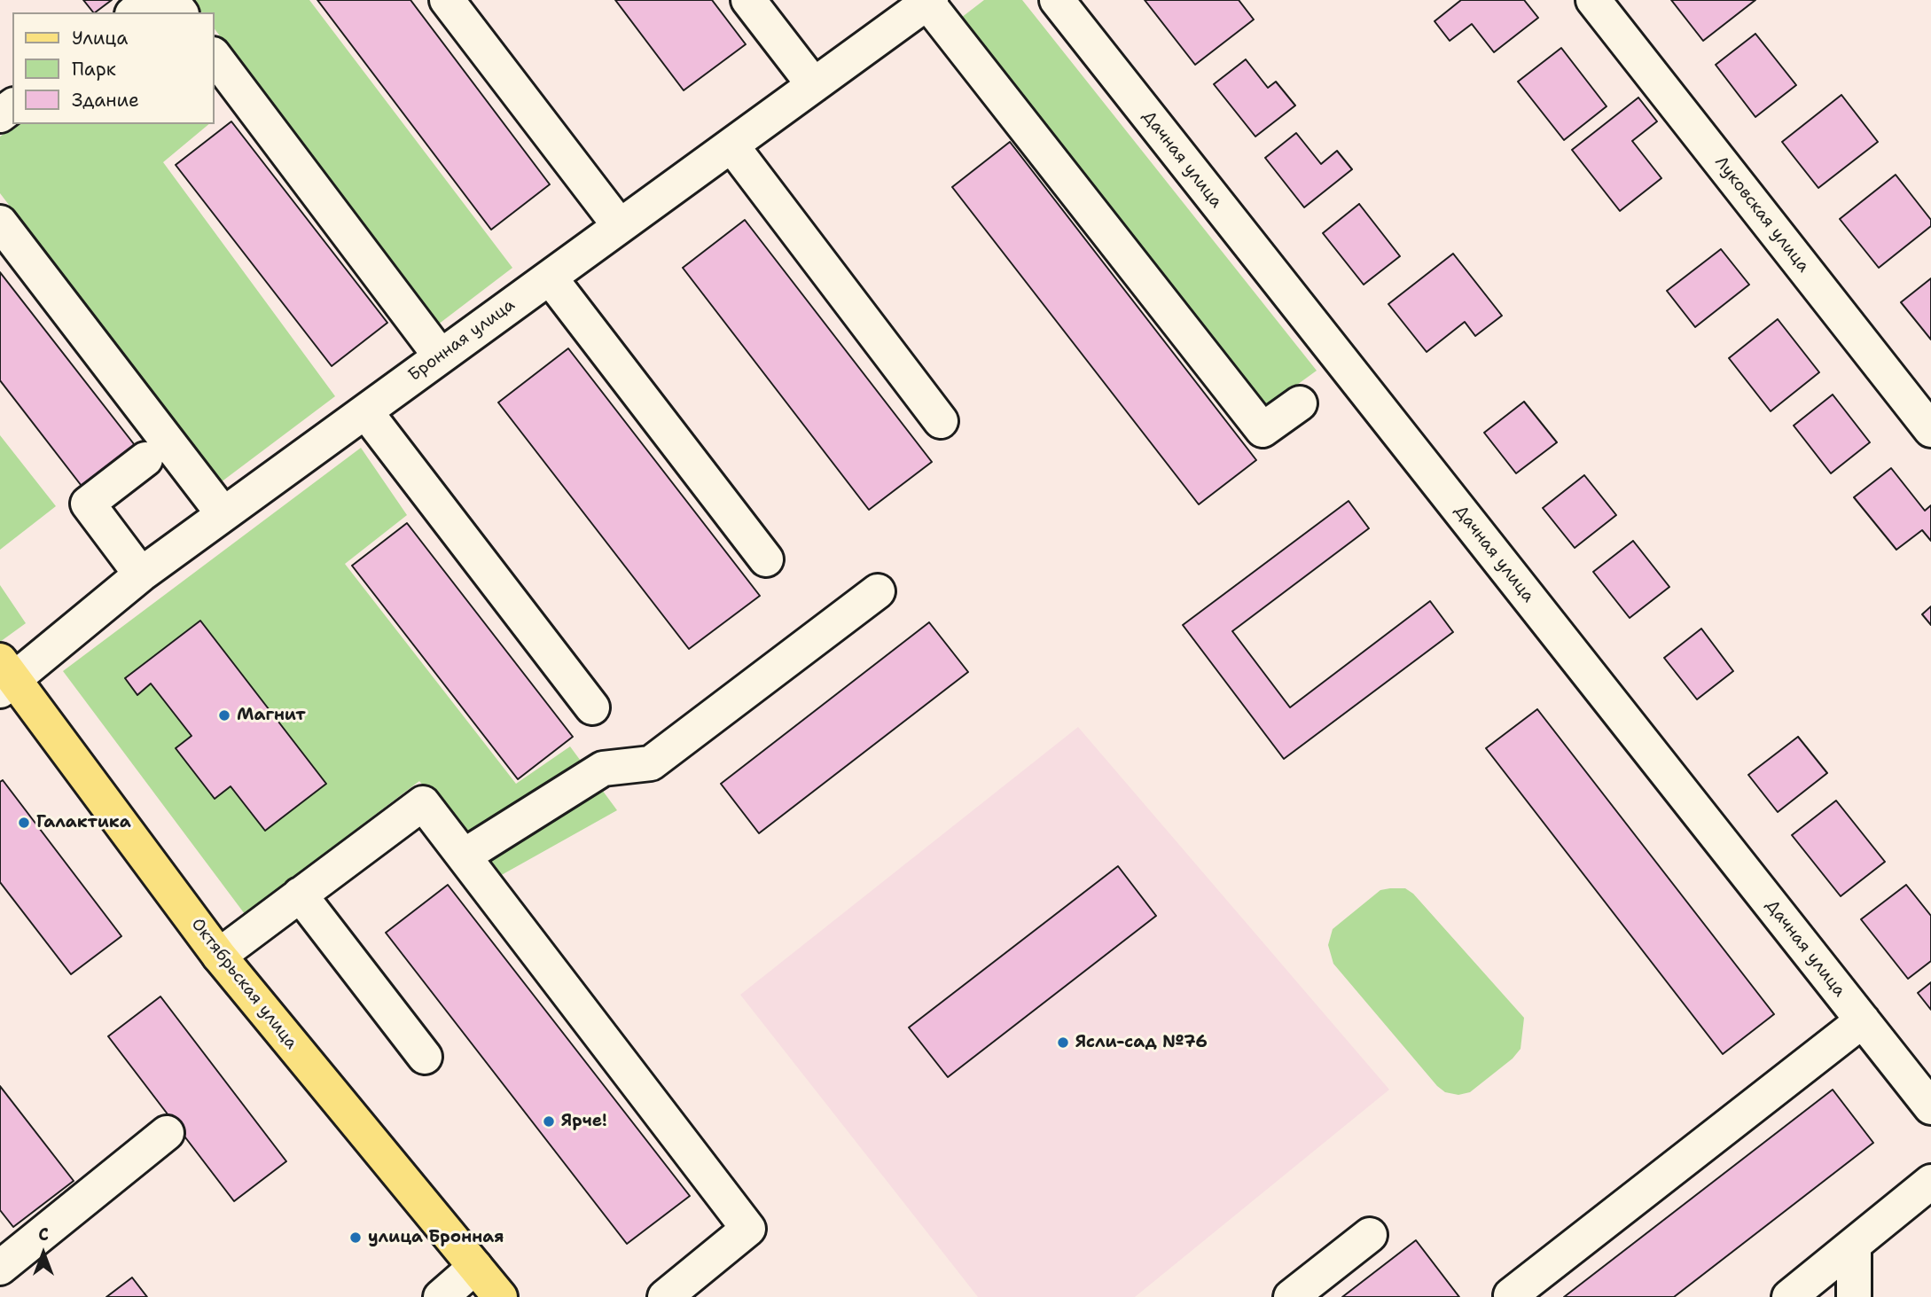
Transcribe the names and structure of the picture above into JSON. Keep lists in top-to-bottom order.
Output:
{
  "streets": {
    "main road": ["Октябрьская улица"],
    "street": ["Дачная улица", "Луковская улица", "Бронная улица"]
  },
  "crossings": [
    ["Бронная улица", "Октябрьская улица"]
  ],
  "places": [
    "Магнит",
    "Галактика",
    "Ясли-сад №76",
    "Ярче!",
    "улица Бронная"
  ],
  "legend": ["Улица", "Парк", "Здание"],
  "north": "top"
}
